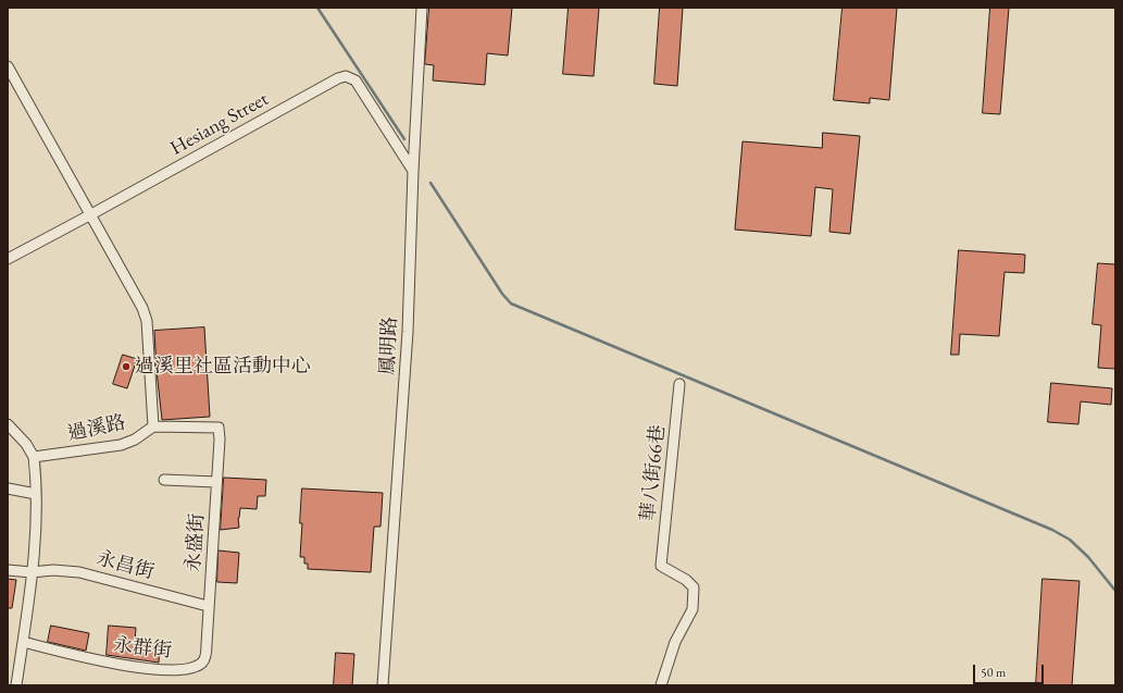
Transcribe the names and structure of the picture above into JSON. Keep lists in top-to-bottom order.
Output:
{
  "streets": {
    "street": [
      "Hesiang Street",
      "鳳明路",
      "過溪路",
      "華八街66巷",
      "永盛街",
      "永昌街",
      "永群街"
    ]
  },
  "crossings": [
    ["Hesiang Street", "鳳明路"],
    ["Hesiang Street", "過溪路"],
    ["過溪路", "永盛街"],
    ["永盛街", "永昌街"],
    ["永盛街", "永群街"],
    ["永昌街", "永群街"]
  ],
  "places": ["過溪里社區活動中心"],
  "scale_bar": "50 m"
}
